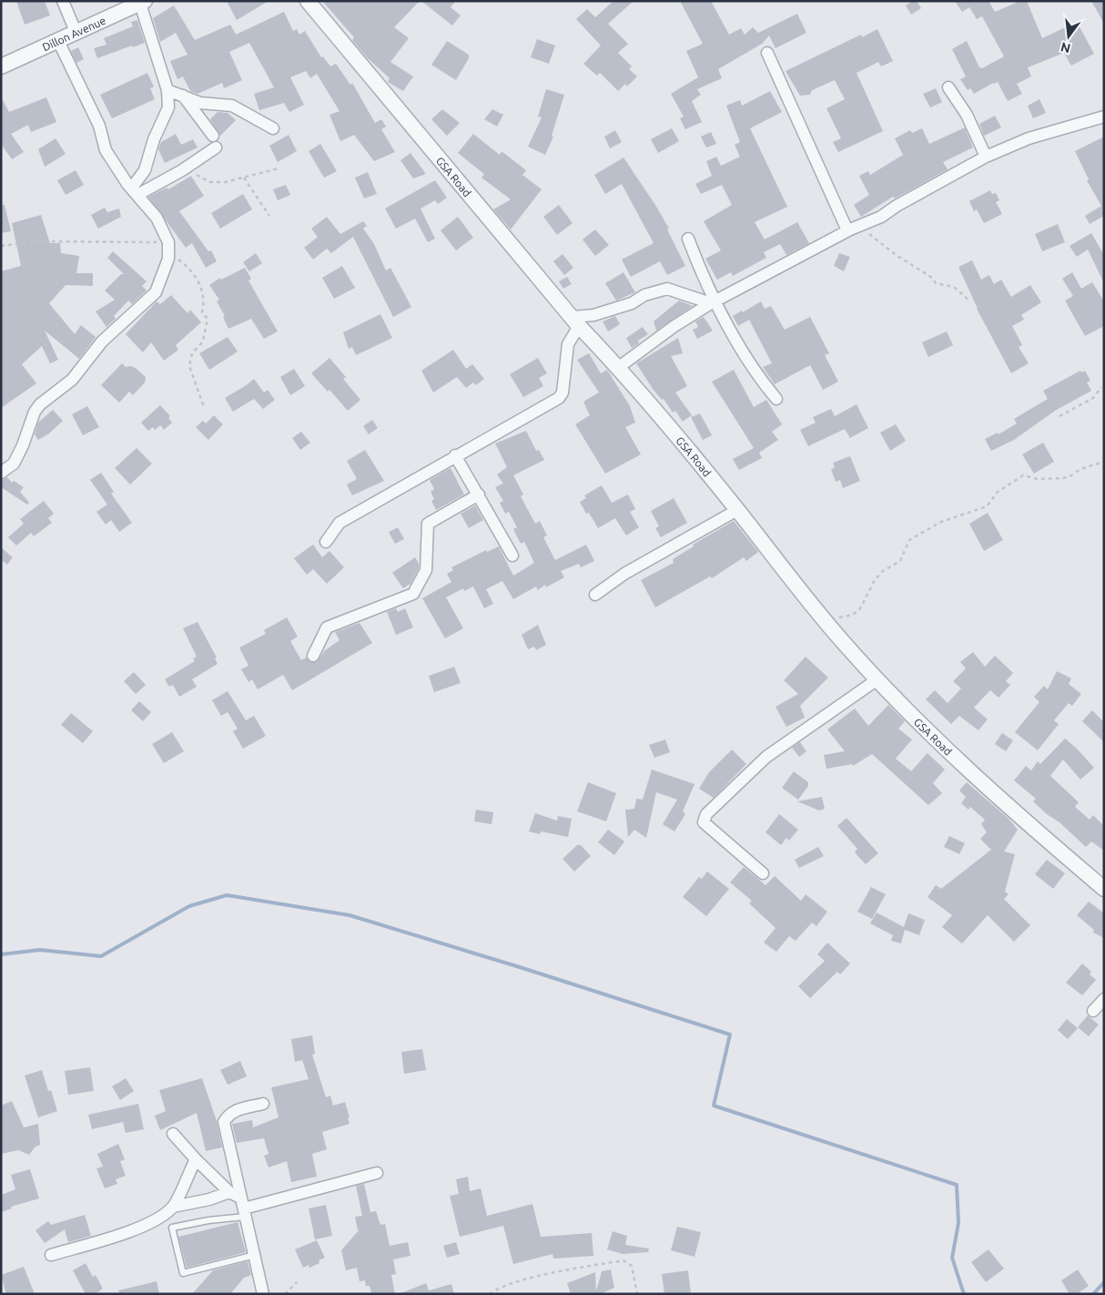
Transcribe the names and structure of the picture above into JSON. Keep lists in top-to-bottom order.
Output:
{
  "streets": {
    "street": ["Dillon Avenue", "GSA Road"]
  },
  "north": "bottom"
}
